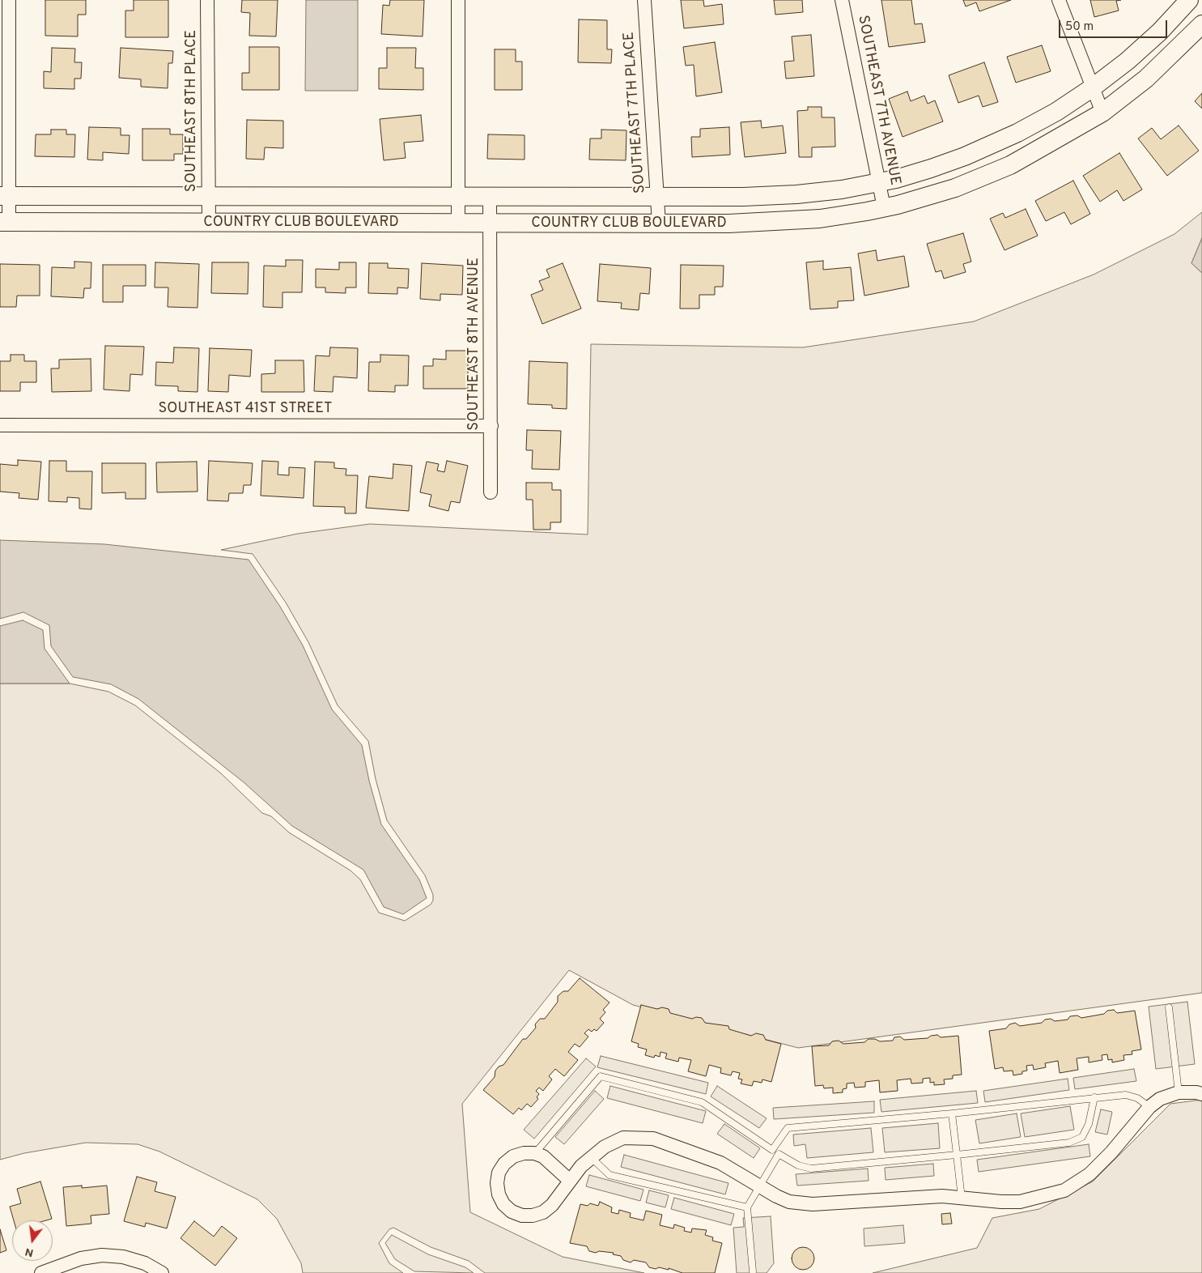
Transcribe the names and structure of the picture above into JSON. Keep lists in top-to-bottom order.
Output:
{
  "streets": {
    "main road": ["COUNTRY CLUB BOULEVARD"],
    "street": [
      "SOUTHEAST 7TH AVENUE",
      "SOUTHEAST 8TH PLACE",
      "SOUTHEAST 7TH PLACE",
      "SOUTHEAST 8TH AVENUE",
      "SOUTHEAST 41ST STREET"
    ]
  },
  "crossings": [
    ["SOUTHEAST 7TH AVENUE", "COUNTRY CLUB BOULEVARD"],
    ["SOUTHEAST 8TH PLACE", "COUNTRY CLUB BOULEVARD"],
    ["SOUTHEAST 7TH PLACE", "COUNTRY CLUB BOULEVARD"],
    ["COUNTRY CLUB BOULEVARD", "SOUTHEAST 8TH AVENUE"],
    ["SOUTHEAST 8TH AVENUE", "SOUTHEAST 41ST STREET"]
  ],
  "scale_bar": "50 m",
  "north": "bottom"
}
